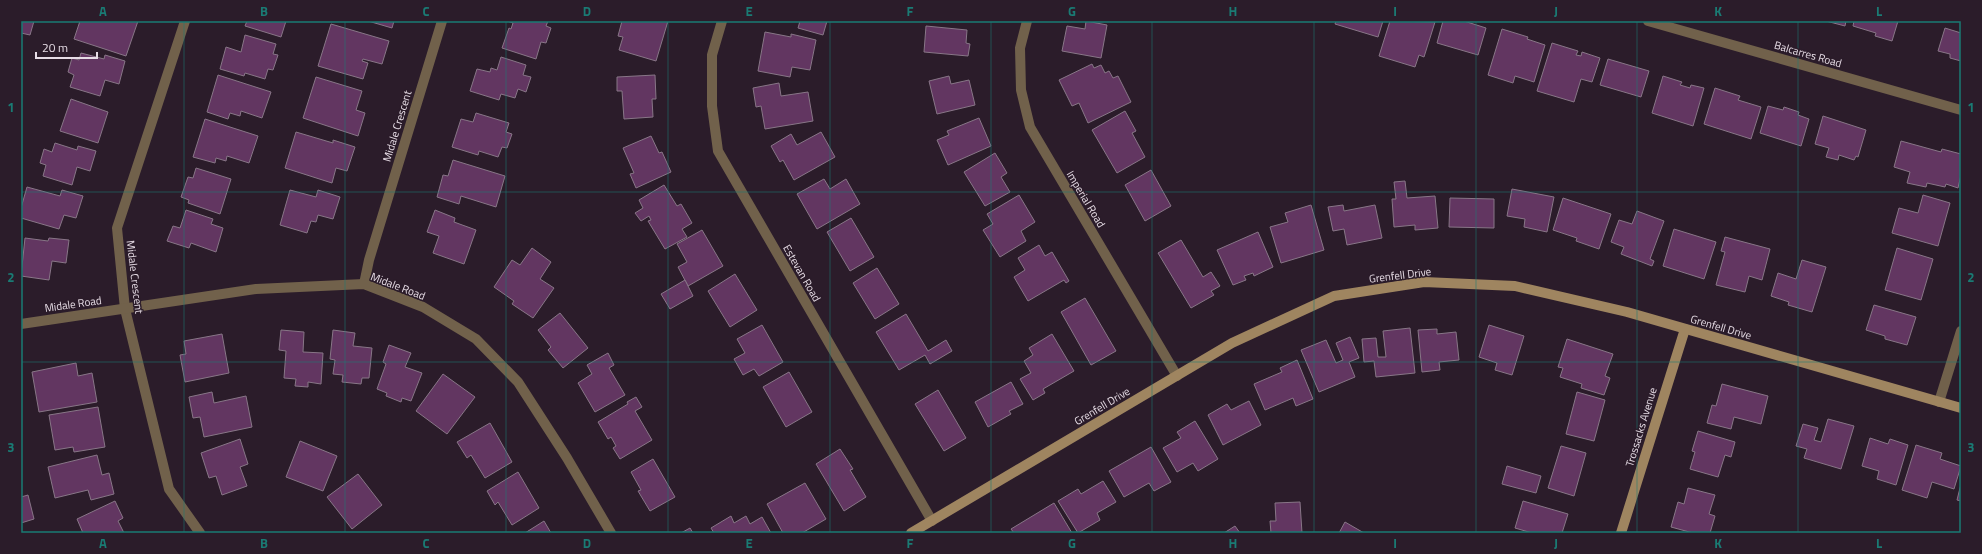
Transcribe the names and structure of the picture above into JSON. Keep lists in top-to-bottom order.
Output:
{
  "streets": {
    "street": [
      "Balcarres Road",
      "Midale Crescent",
      "Imperial Road",
      "Estevan Road",
      "Grenfell Drive",
      "Midale Road",
      "Trossacks Avenue"
    ]
  },
  "crossings": [
    ["Midale Crescent", "Midale Road"],
    ["Imperial Road", "Grenfell Drive"],
    ["Estevan Road", "Grenfell Drive"],
    ["Grenfell Drive", "Trossacks Avenue"]
  ],
  "scale_bar": "20 m",
  "grid": {
    "columns": [
      "A",
      "B",
      "C",
      "D",
      "E",
      "F",
      "G",
      "H",
      "I",
      "J",
      "K",
      "L"
    ],
    "rows": ["1", "2", "3"]
  }
}
